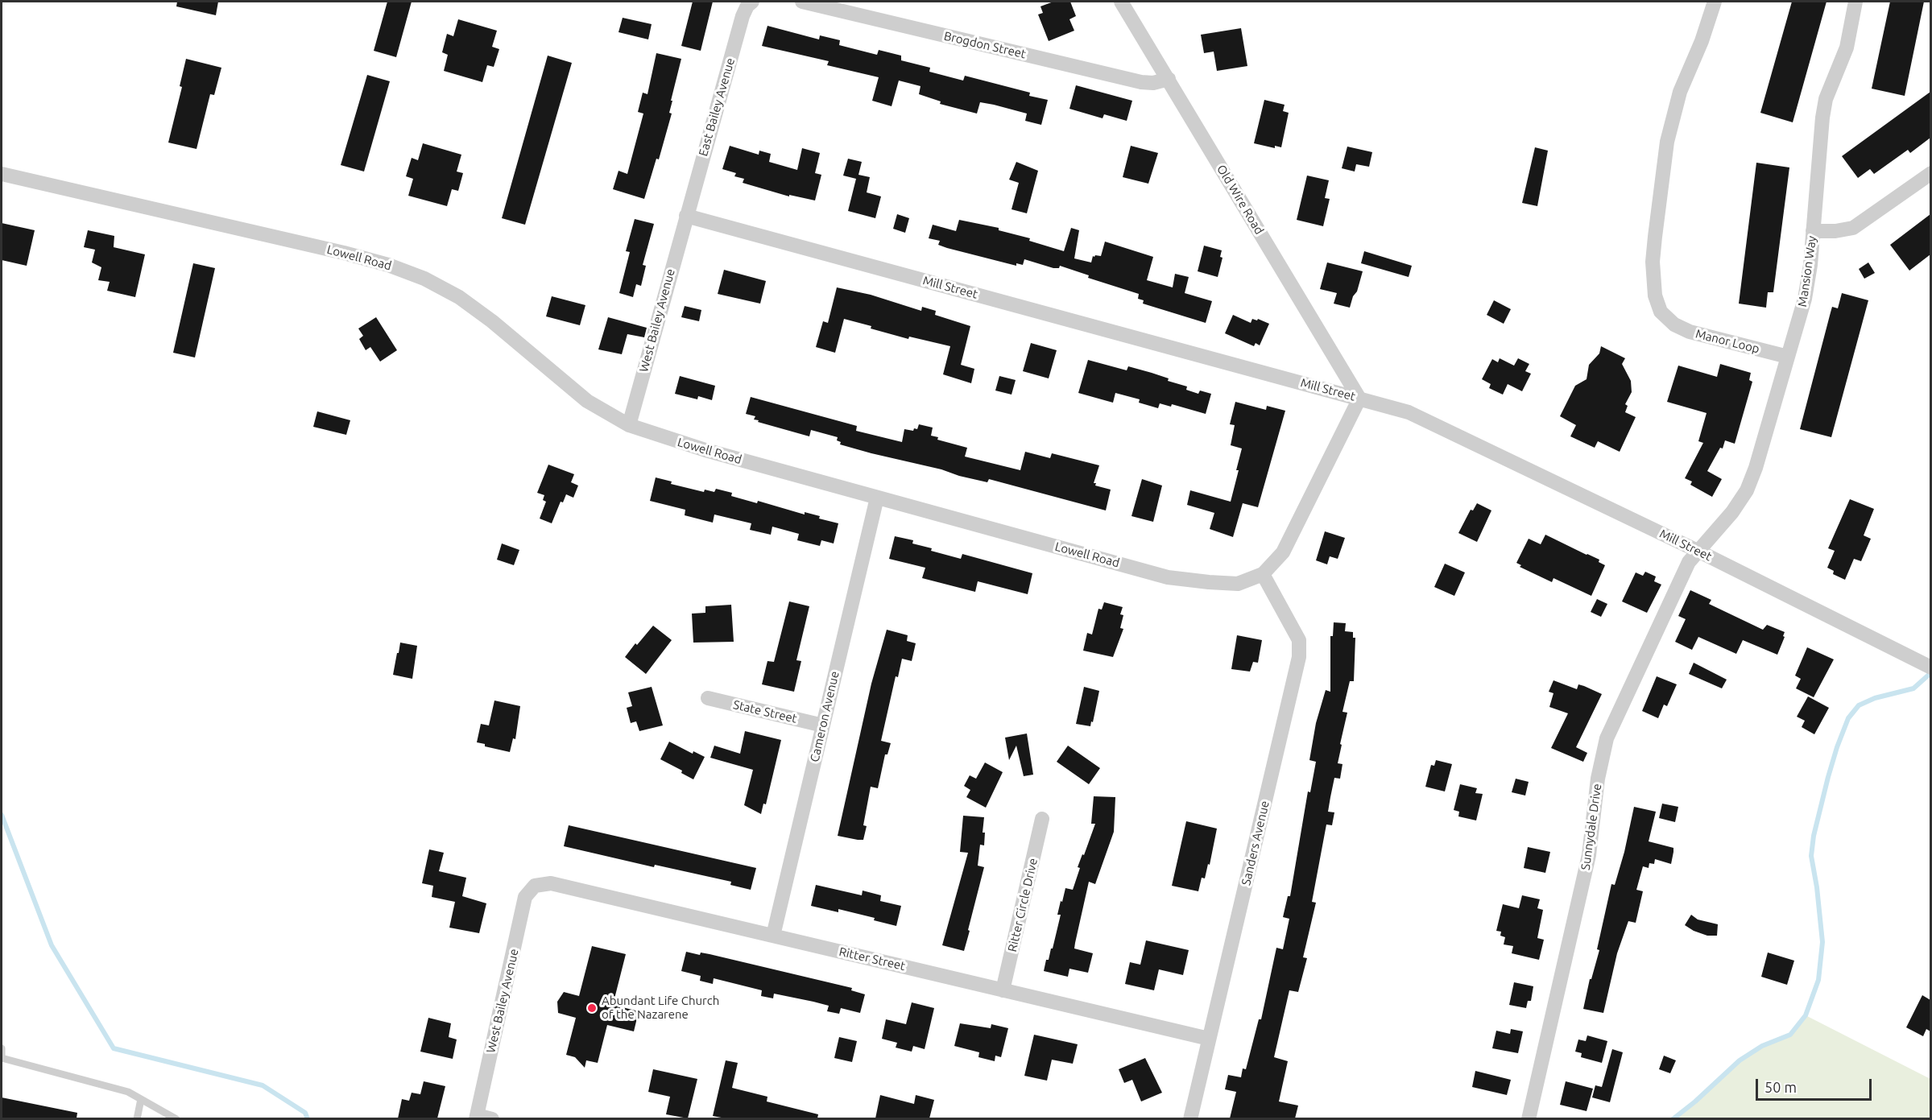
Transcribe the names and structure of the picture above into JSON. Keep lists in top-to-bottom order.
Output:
{
  "streets": {
    "street": [
      "Brogdon Street",
      "East Bailey Avenue",
      "Old Wire Road",
      "Lowell Road",
      "Mansion Way",
      "Mill Street",
      "West Bailey Avenue",
      "Manor Loop",
      "State Street",
      "Cameron Avenue",
      "Sunnydale Drive",
      "Sanders Avenue",
      "Ritter Circle Drive",
      "Ritter Street"
    ]
  },
  "crossings": [
    ["Brogdon Street", "Old Wire Road"],
    ["East Bailey Avenue", "Mill Street"],
    ["East Bailey Avenue", "West Bailey Avenue"],
    ["Old Wire Road", "Lowell Road"],
    ["Old Wire Road", "Mill Street"],
    ["Lowell Road", "Mill Street"],
    ["Lowell Road", "West Bailey Avenue"],
    ["Lowell Road", "Cameron Avenue"],
    ["Lowell Road", "Sanders Avenue"],
    ["Mansion Way", "Mill Street"],
    ["Mansion Way", "Manor Loop"],
    ["Mansion Way", "Sunnydale Drive"],
    ["Mill Street", "West Bailey Avenue"],
    ["Mill Street", "Sunnydale Drive"],
    ["West Bailey Avenue", "Ritter Street"],
    ["State Street", "Cameron Avenue"],
    ["Cameron Avenue", "Ritter Street"],
    ["Sanders Avenue", "Ritter Street"],
    ["Ritter Circle Drive", "Ritter Street"]
  ],
  "places": ["Abundant Life Church of the Nazarene"],
  "scale_bar": "50 m"
}
